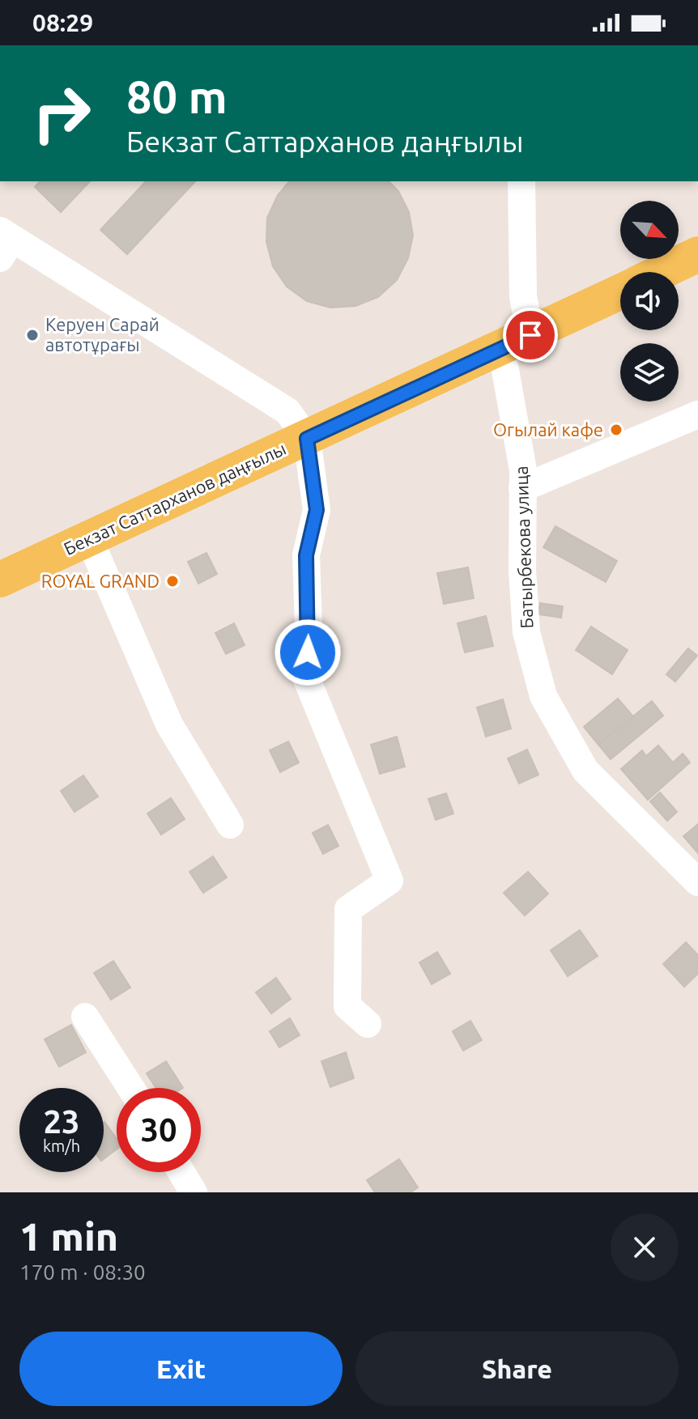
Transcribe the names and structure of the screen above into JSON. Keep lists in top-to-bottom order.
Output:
{
  "streets": {
    "main road": ["Бекзат Саттарханов даңғылы"],
    "street": ["Батырбекова улица"]
  },
  "crossings": [
    ["Бекзат Саттарханов даңғылы", "Батырбекова улица"]
  ],
  "places": ["Керуен Сарай автотұрағы", "Огылай кафе", "ROYAL GRAND"],
  "north": "bottom right",
  "page": {
    "status": "08:29",
    "turn": ["80 m", "Бекзат Саттарханов даңғылы"],
    "speed": "23 km/h",
    "limit": "30",
    "heading": ["1 min", "170 m · 08:30"],
    "buttons": ["Exit", "Share"]
  }
}
